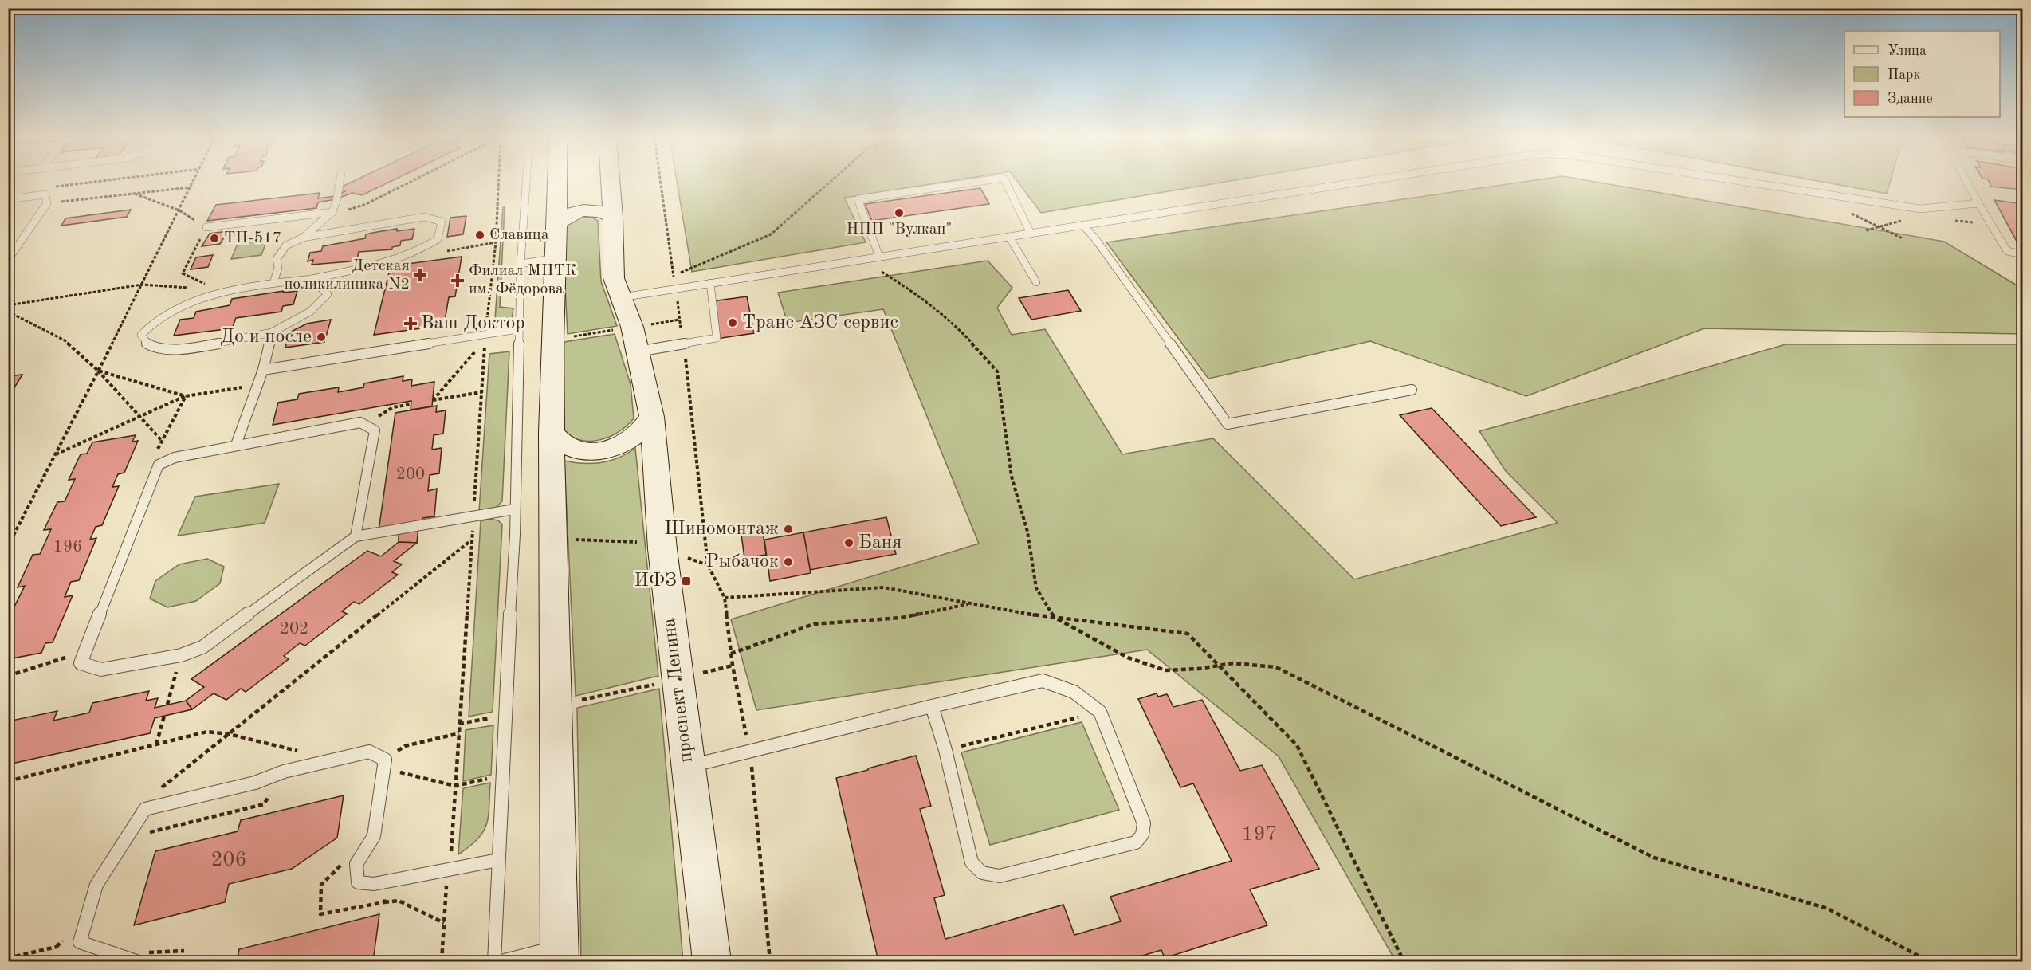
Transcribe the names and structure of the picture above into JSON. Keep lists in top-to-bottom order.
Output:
{
  "streets": {
    "main road": ["проспект Ленина"]
  },
  "places": {
    "other": [
      "НПП \"Вулкан\"",
      "Славица",
      "ТП-517",
      "Транс АЗС сервис",
      "До и после",
      "Шиномонтаж",
      "Баня",
      "Рыбачок"
    ],
    "health": ["Детская поликилиника N2", "Филиал МНТК им. Фёдорова", "Ваш Доктор"],
    "transit": ["ИФЗ"]
  },
  "house_numbers": [
    "200",
    "196",
    "202",
    "197",
    "206"
  ],
  "legend": ["Улица", "Парк", "Здание"]
}
